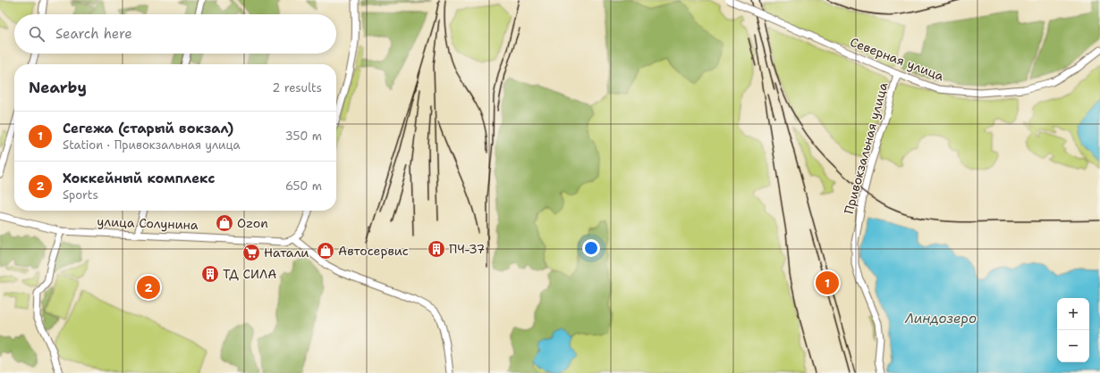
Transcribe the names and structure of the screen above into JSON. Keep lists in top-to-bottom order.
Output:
{
  "streets": {
    "street": ["Северная улица", "Привокзальная улица", "улица Солунина"]
  },
  "crossings": [
    ["Северная улица", "Привокзальная улица"]
  ],
  "water": ["Линдозеро"],
  "places": {
    "shop": ["Ozon", "Автосервис"],
    "building": ["ПЧ-37", "ТД СИЛА"],
    "supermarket": ["Натали"]
  },
  "page": {
    "search": "Search here",
    "heading": ["Nearby", "2 results"],
    "list": [
      {
        "mark": "1",
        "name": "Сегежа (старый вокзал)",
        "note": "Station · Привокзальная улица",
        "value": "350 m"
      },
      {
        "mark": "2",
        "name": "Хоккейный комплекс",
        "note": "Sports",
        "value": "650 m"
      }
    ],
    "pins": ["1", "2"],
    "map_buttons": ["+", "−"]
  }
}
